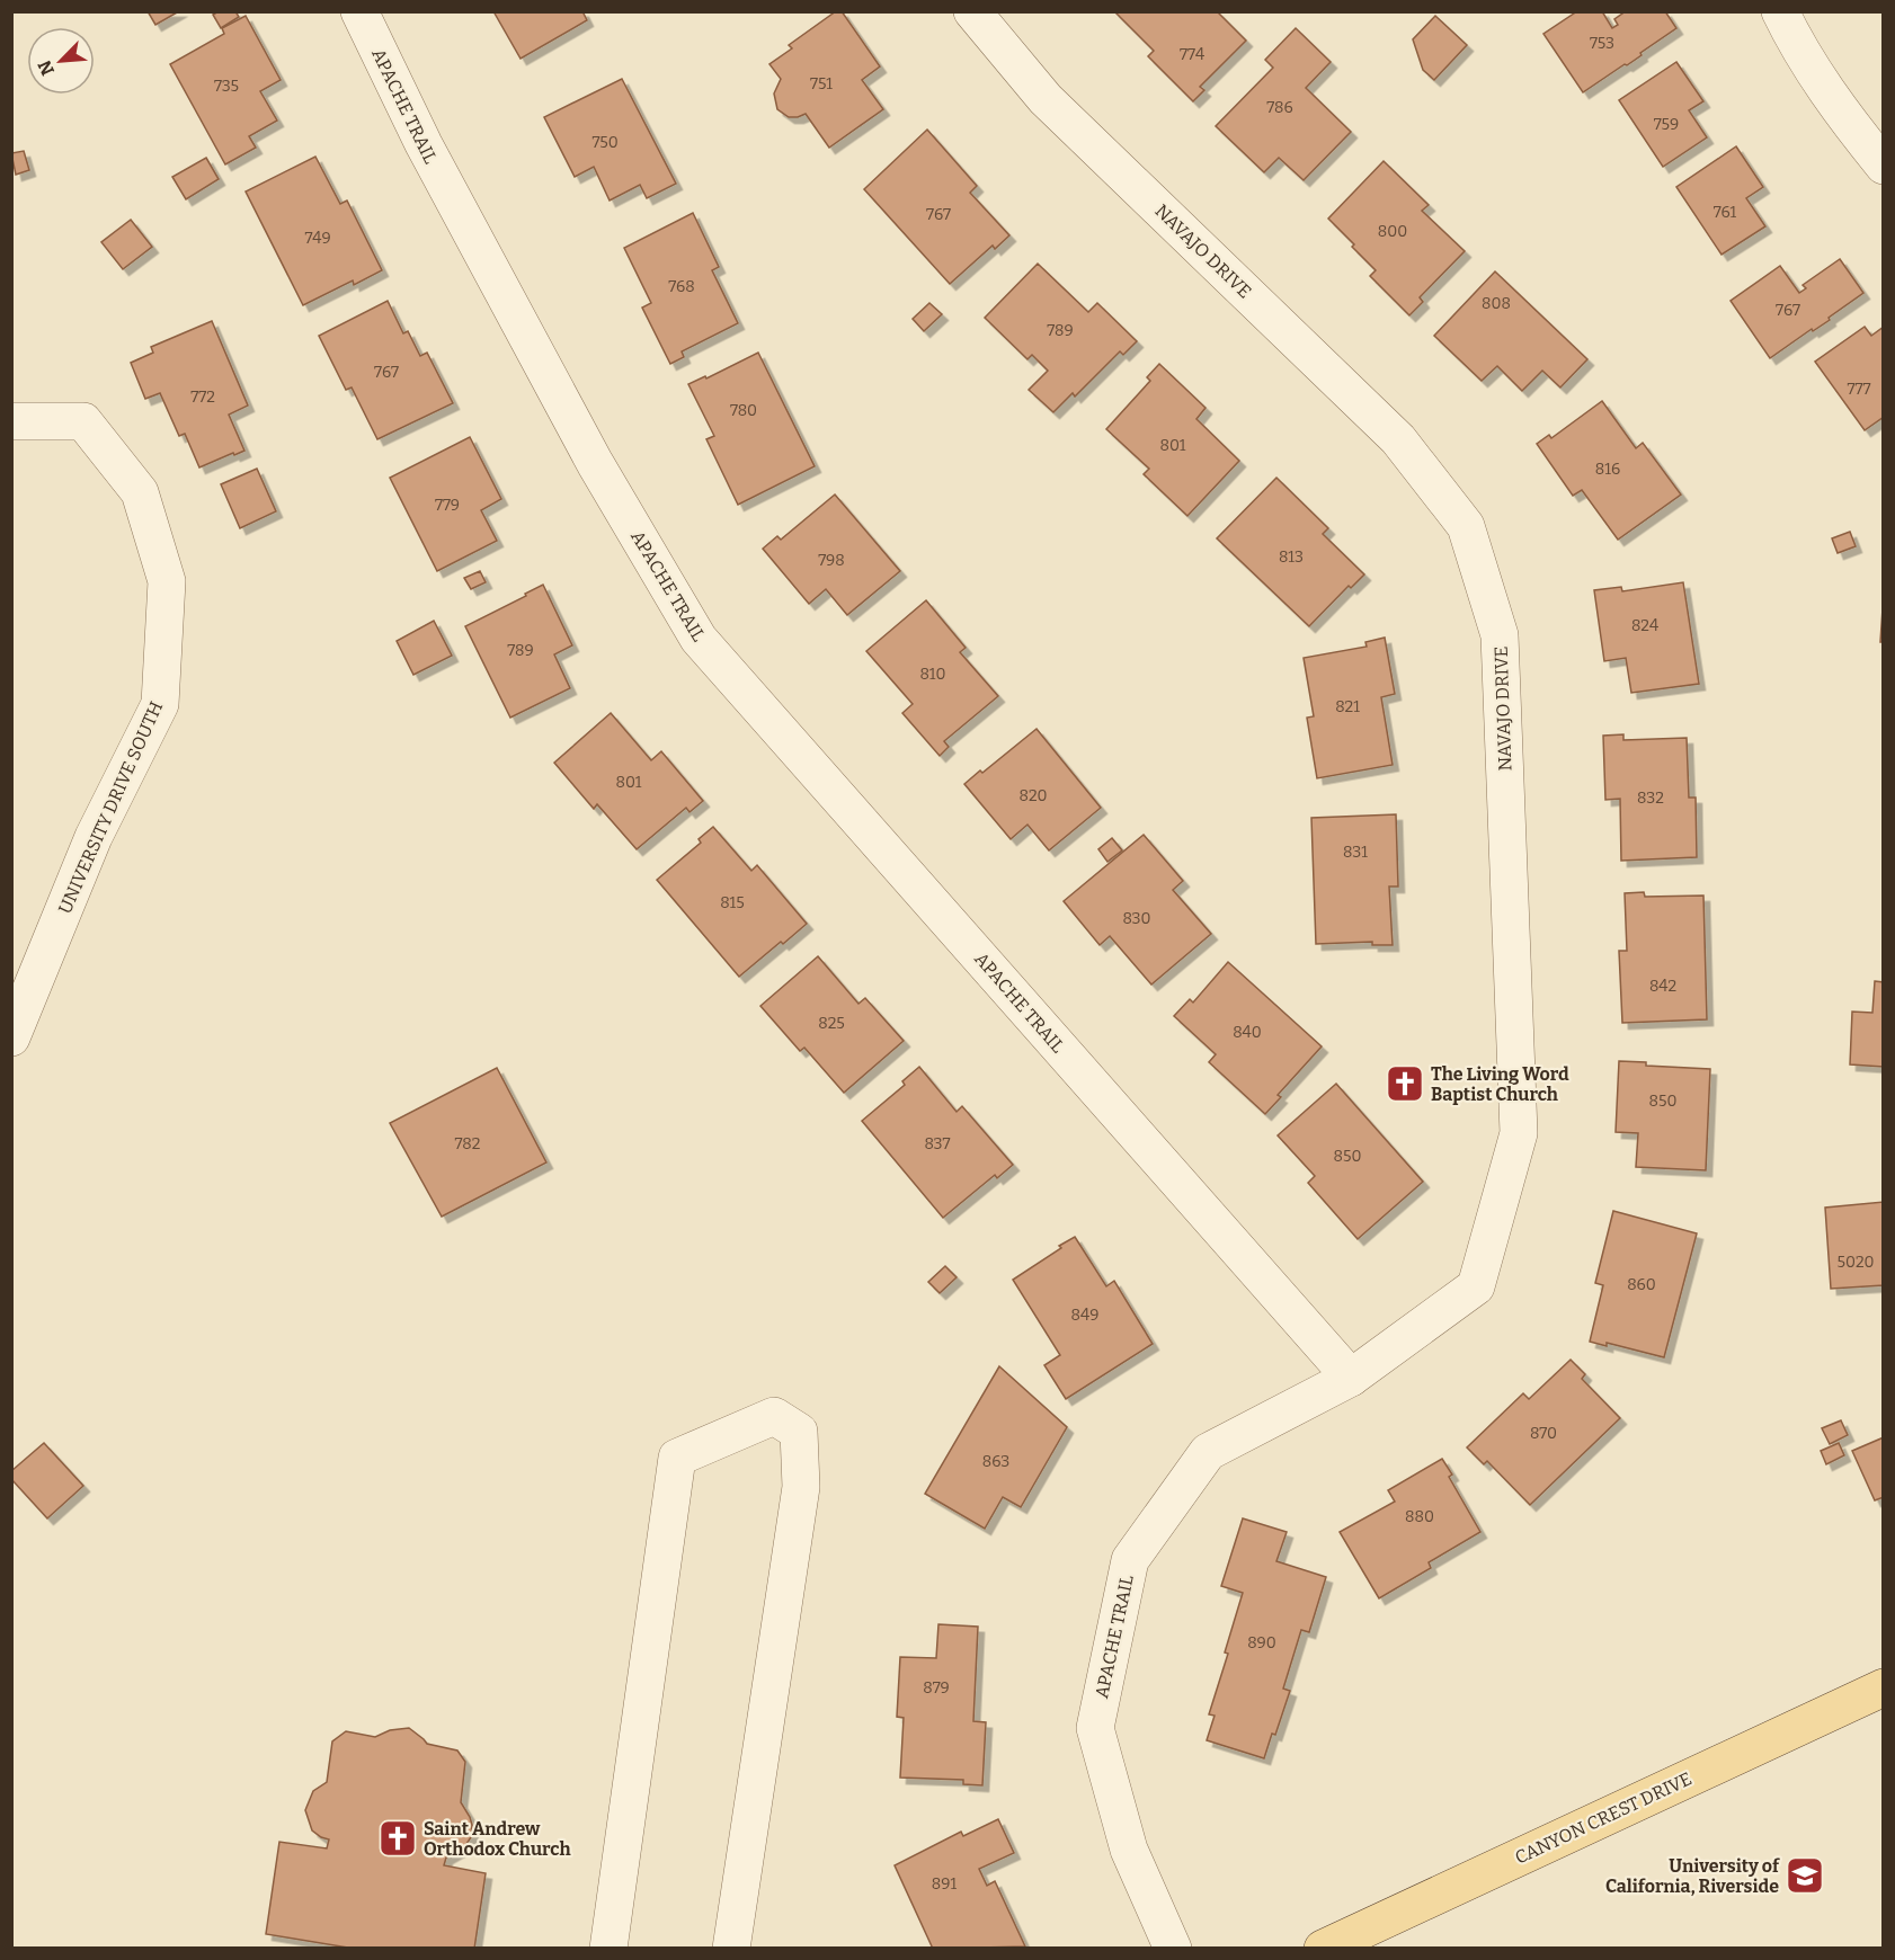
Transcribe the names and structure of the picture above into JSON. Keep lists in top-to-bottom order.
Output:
{
  "streets": {
    "main road": ["CANYON CREST DRIVE"],
    "street": ["APACHE TRAIL", "NAVAJO DRIVE", "UNIVERSITY DRIVE SOUTH"]
  },
  "crossings": [
    ["APACHE TRAIL", "NAVAJO DRIVE"]
  ],
  "places": {
    "church": ["The Living Word Baptist Church", "Saint Andrew Orthodox Church"],
    "school or university": ["University of California, Riverside"]
  },
  "house_numbers": [
    "753",
    "774",
    "751",
    "735",
    "786",
    "759",
    "750",
    "761",
    "767",
    "800",
    "749",
    "768",
    "808",
    "767",
    "789",
    "767",
    "777",
    "772",
    "780",
    "801",
    "816",
    "779",
    "813",
    "798",
    "824",
    "789",
    "810",
    "821",
    "801",
    "820",
    "832",
    "831",
    "815",
    "830",
    "842",
    "825",
    "840",
    "850",
    "782",
    "837",
    "850",
    "5020",
    "860",
    "849",
    "870",
    "863",
    "880",
    "890",
    "879",
    "891"
  ],
  "north": "bottom left"
}
